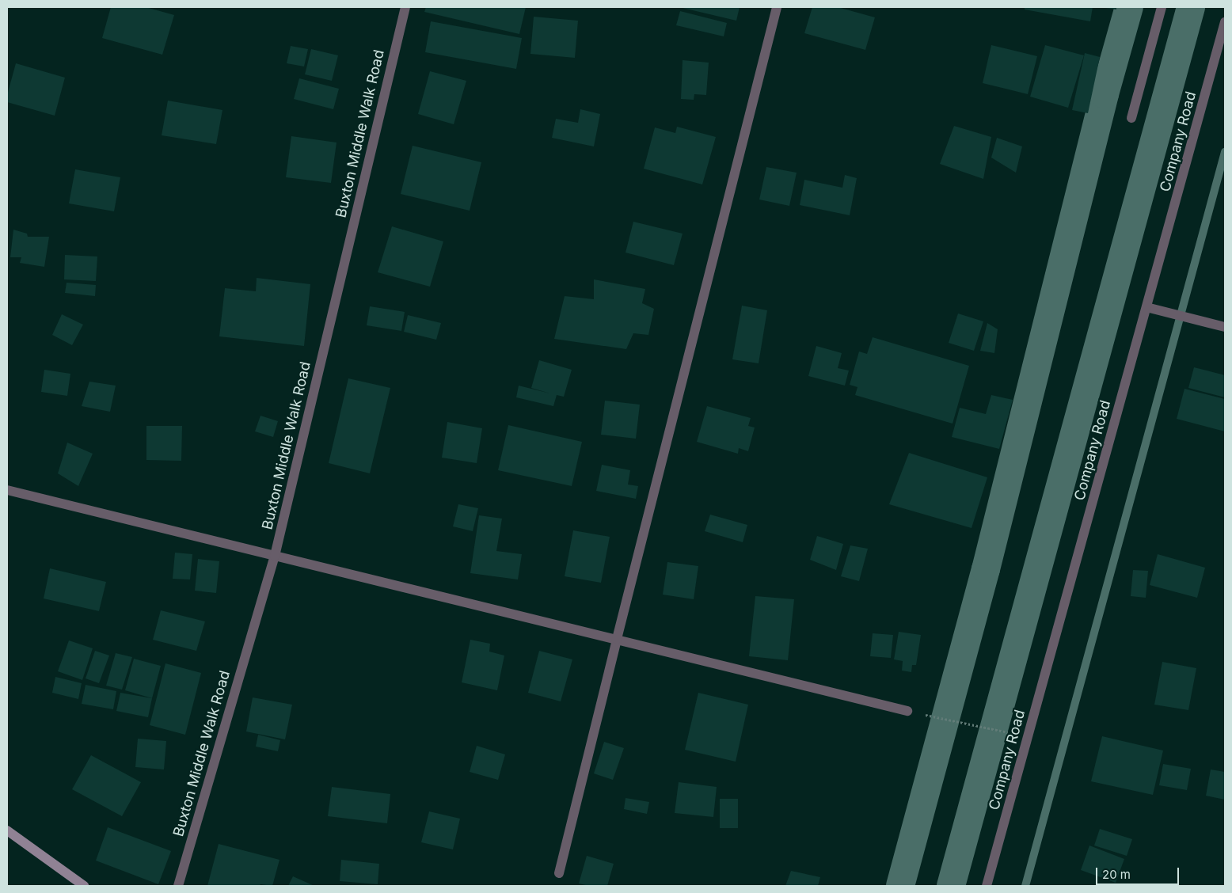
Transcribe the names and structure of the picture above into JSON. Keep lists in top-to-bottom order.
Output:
{
  "streets": {
    "street": ["Buxton Middle Walk Road", "Company Road"]
  },
  "scale_bar": "20 m"
}
